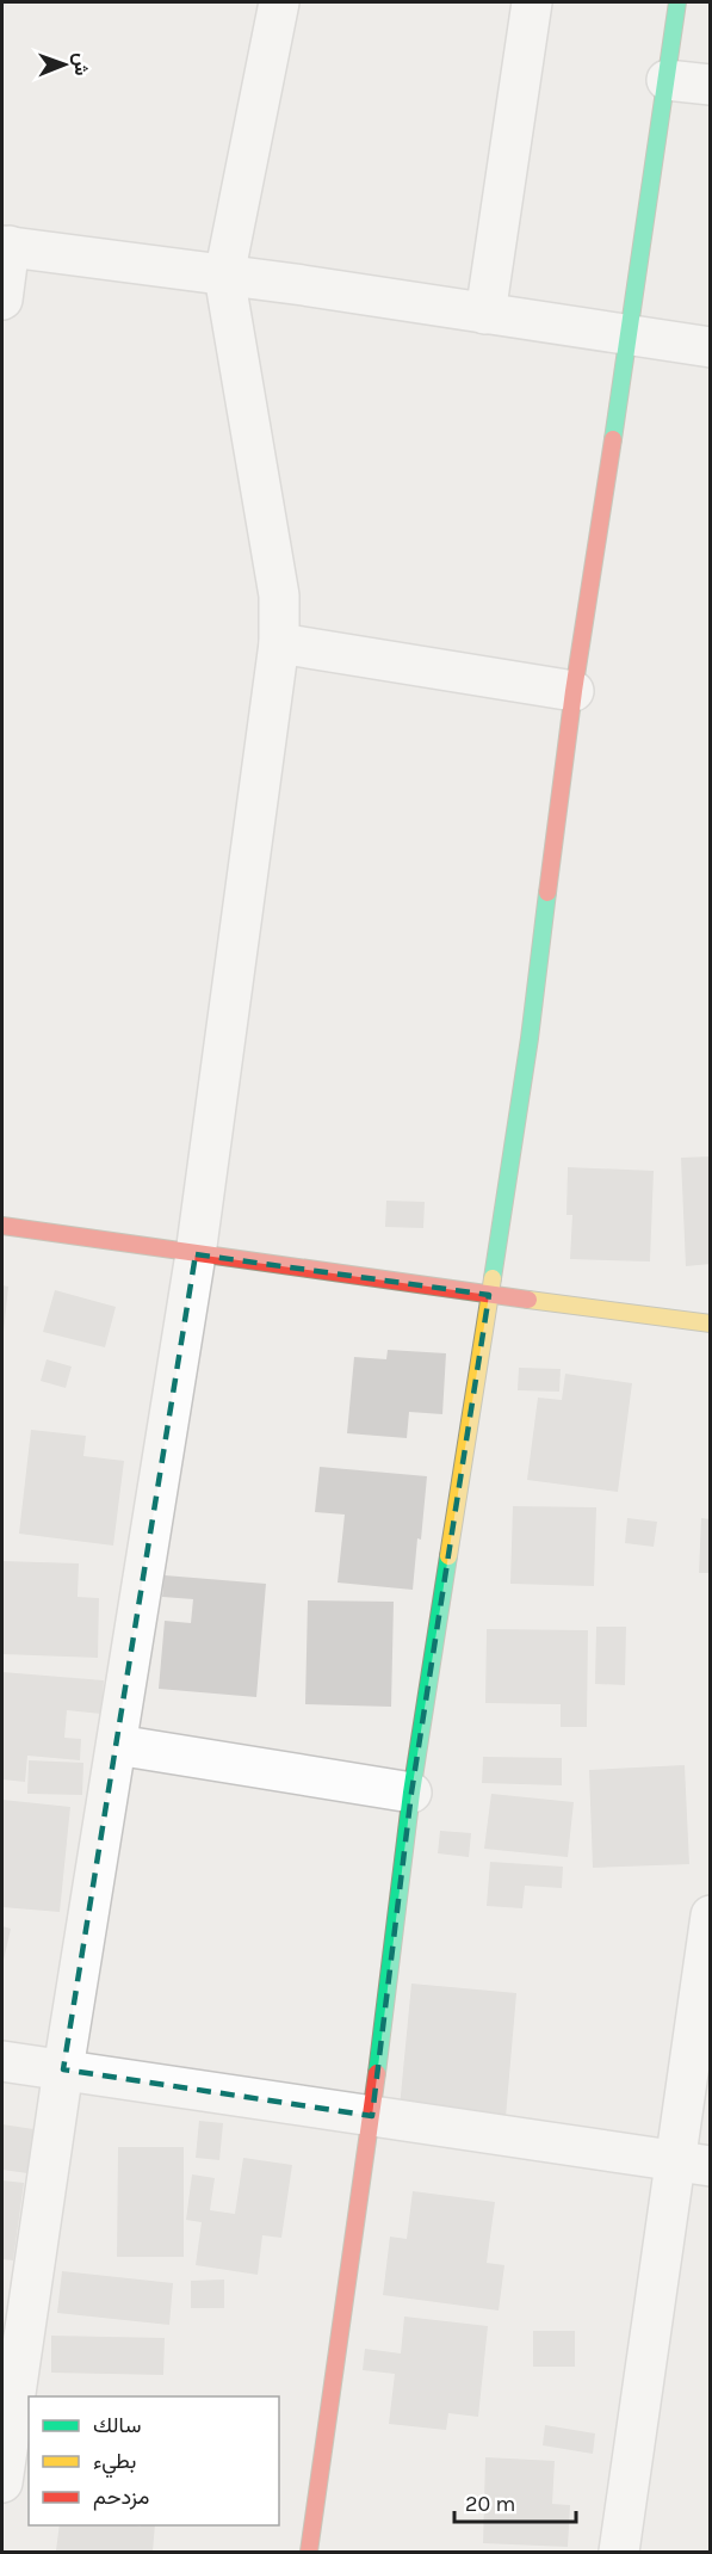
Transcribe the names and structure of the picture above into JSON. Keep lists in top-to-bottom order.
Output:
{
  "legend": ["سالك", "بطيء", "مزدحم"],
  "scale_bar": "20 m",
  "north": "right"
}
